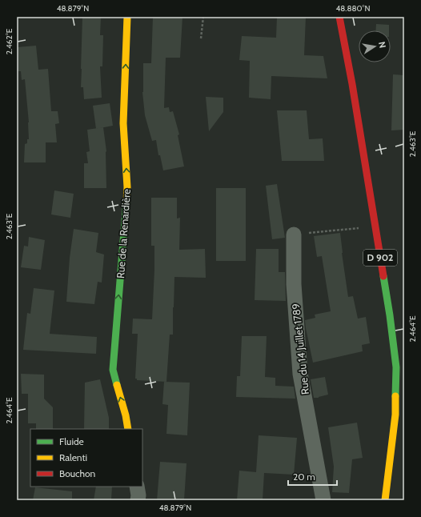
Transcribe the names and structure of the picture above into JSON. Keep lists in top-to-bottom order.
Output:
{
  "streets": {
    "main road": ["Rue de la Renardière", "D 902"],
    "street": ["Rue du 14 Juillet 1789"]
  },
  "one_way": ["Rue de la Renardière"],
  "legend": ["Fluide", "Ralenti", "Bouchon"],
  "scale_bar": "20 m",
  "north": "right",
  "coordinates": [
    "48.879°N",
    "48.880°N",
    "2.462°E",
    "2.463°E",
    "2.464°E"
  ]
}
